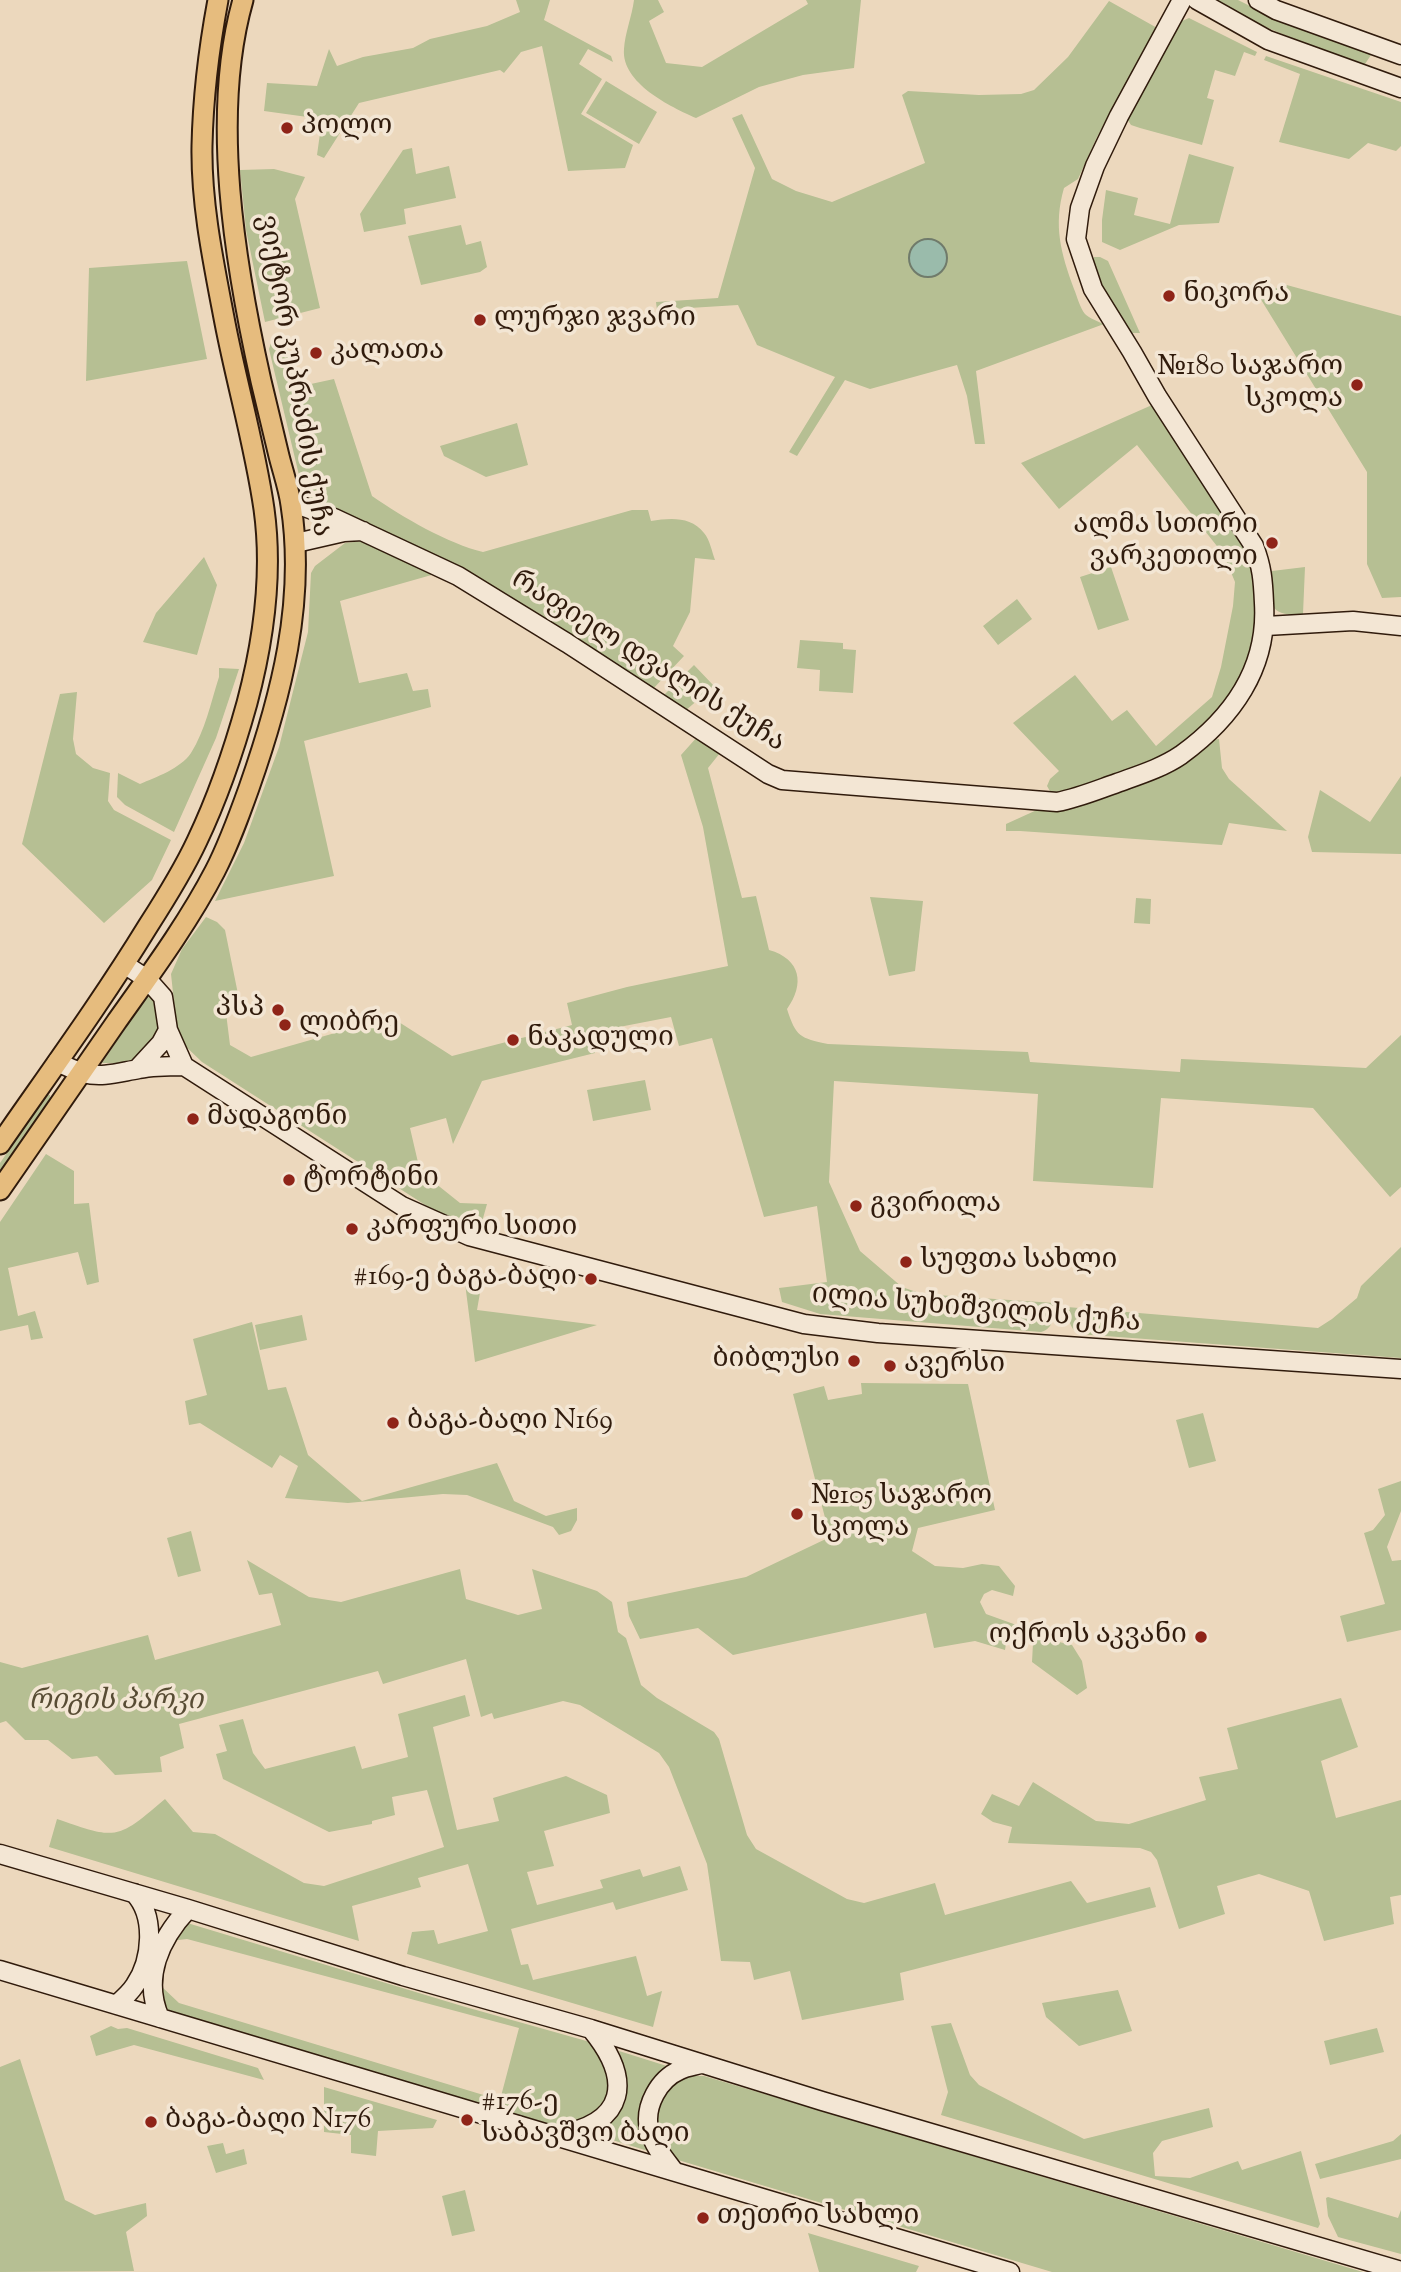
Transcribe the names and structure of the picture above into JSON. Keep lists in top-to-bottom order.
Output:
{
  "streets": {
    "main road": ["ვიქტორ კუპრაძის ქუჩა"],
    "street": ["რაფიელ დვალის ქუჩა", "ილია სუხიშვილის ქუჩა"]
  },
  "crossings": [
    ["ვიქტორ კუპრაძის ქუჩა", "რაფიელ დვალის ქუჩა"]
  ],
  "parks": ["რიგის პარკი"],
  "places": [
    "პოლო",
    "ნიკორა",
    "ლურჯი ჯვარი",
    "კალათა",
    "№180 საჯარო სკოლა",
    "ალმა სთორი ვარკეთილი",
    "პსპ",
    "ლიბრე",
    "ნაკადული",
    "მადაგონი",
    "ტორტინი",
    "გვირილა",
    "კარფური სითი",
    "სუფთა სახლი",
    "#169-ე ბაგა-ბაღი",
    "ბიბლუსი",
    "ავერსი",
    "ბაგა-ბაღი N169",
    "№105 საჯარო სკოლა",
    "ოქროს აკვანი",
    "#176-ე საბავშვო ბაღი",
    "ბაგა-ბაღი N176",
    "თეთრი სახლი"
  ]
}
